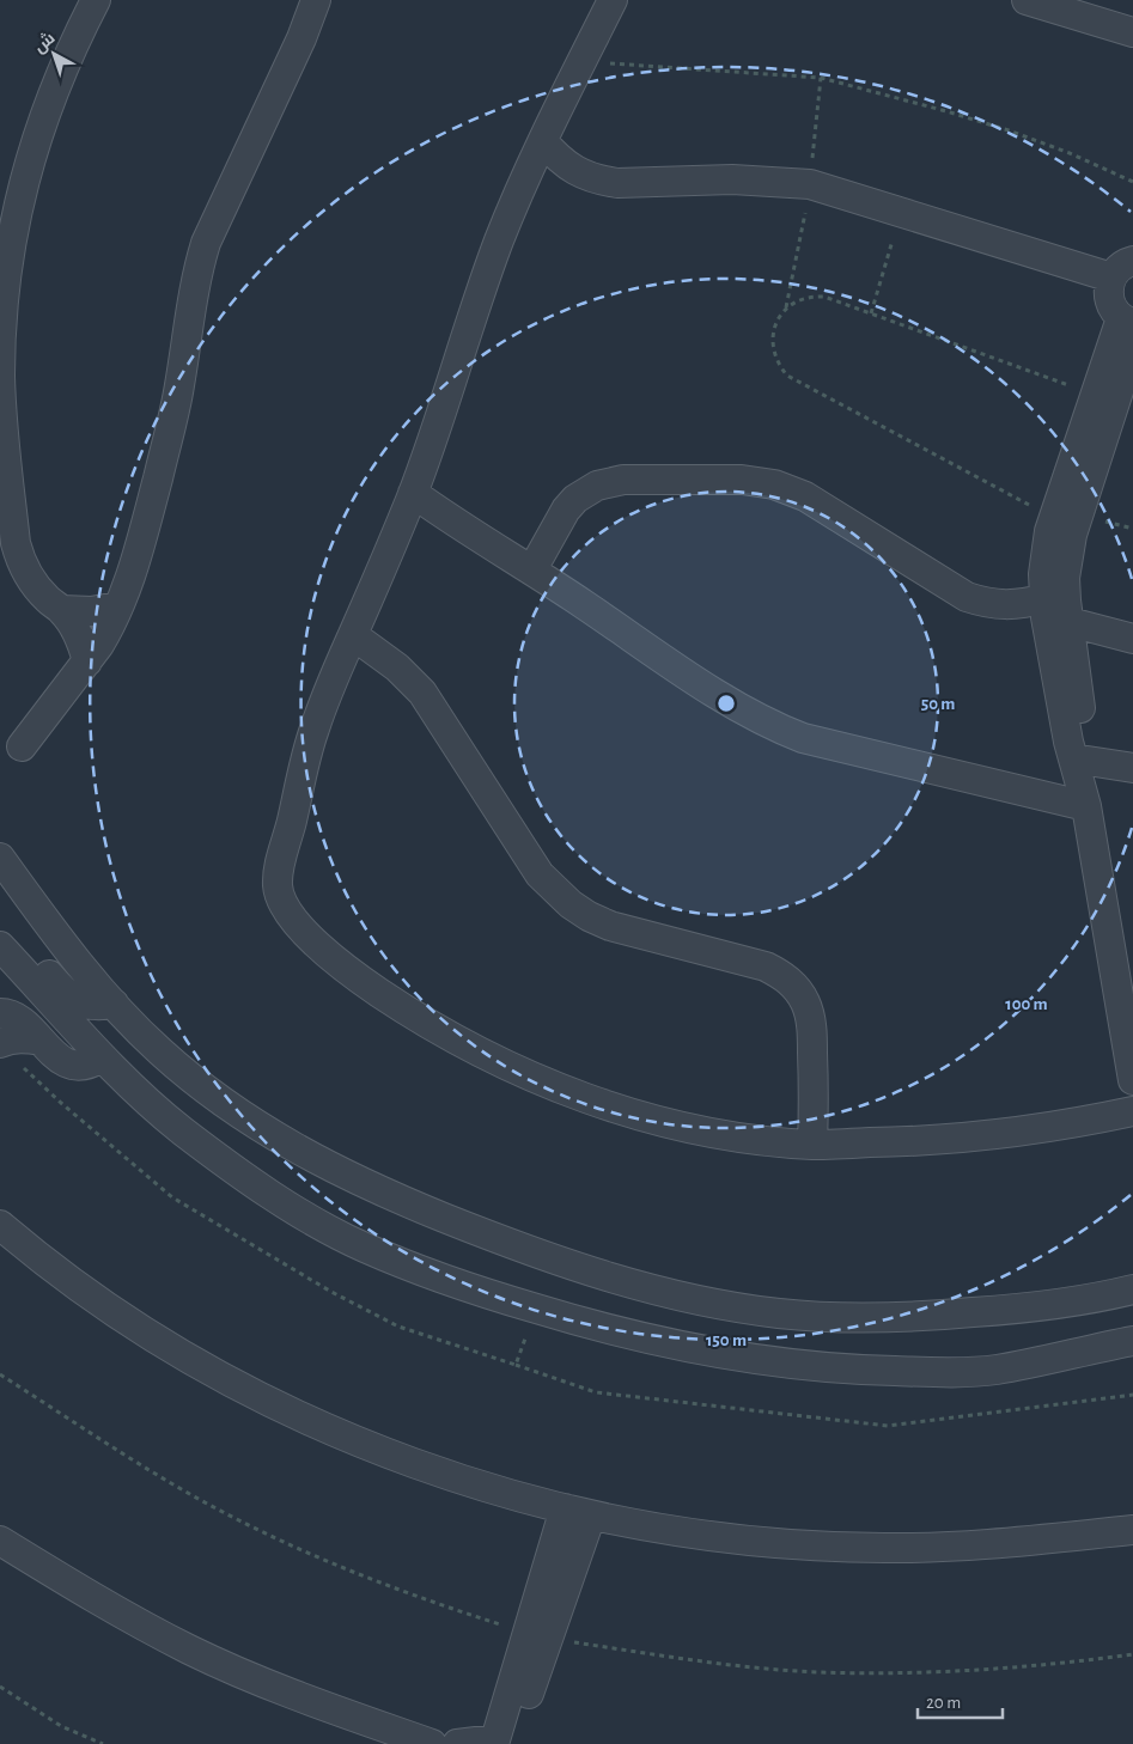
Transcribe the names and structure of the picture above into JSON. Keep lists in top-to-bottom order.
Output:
{
  "scale_bar": "20 m",
  "north": "top left",
  "rings": ["50 m", "100 m", "150 m"]
}
